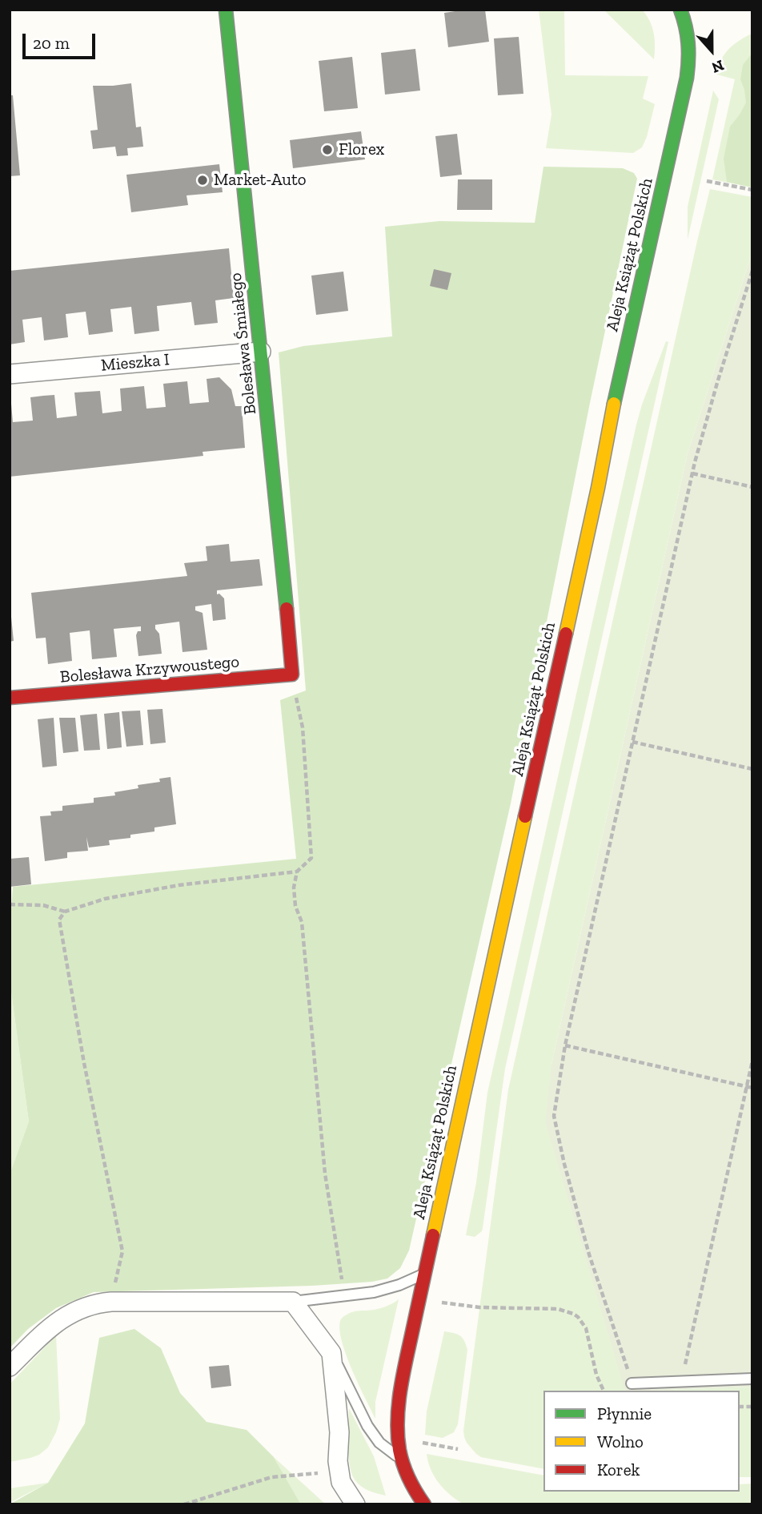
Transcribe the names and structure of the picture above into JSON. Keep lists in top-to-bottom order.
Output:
{
  "streets": {
    "street": [
      "Aleja Książąt Polskich",
      "Bolesława Śmiałego",
      "Mieszka I",
      "Bolesława Krzywoustego"
    ]
  },
  "crossings": [
    ["Bolesława Śmiałego", "Mieszka I"],
    ["Bolesława Śmiałego", "Bolesława Krzywoustego"]
  ],
  "places": ["Florex", "Market-Auto"],
  "legend": ["Płynnie", "Wolno", "Korek"],
  "scale_bar": "20 m",
  "north": "bottom"
}
